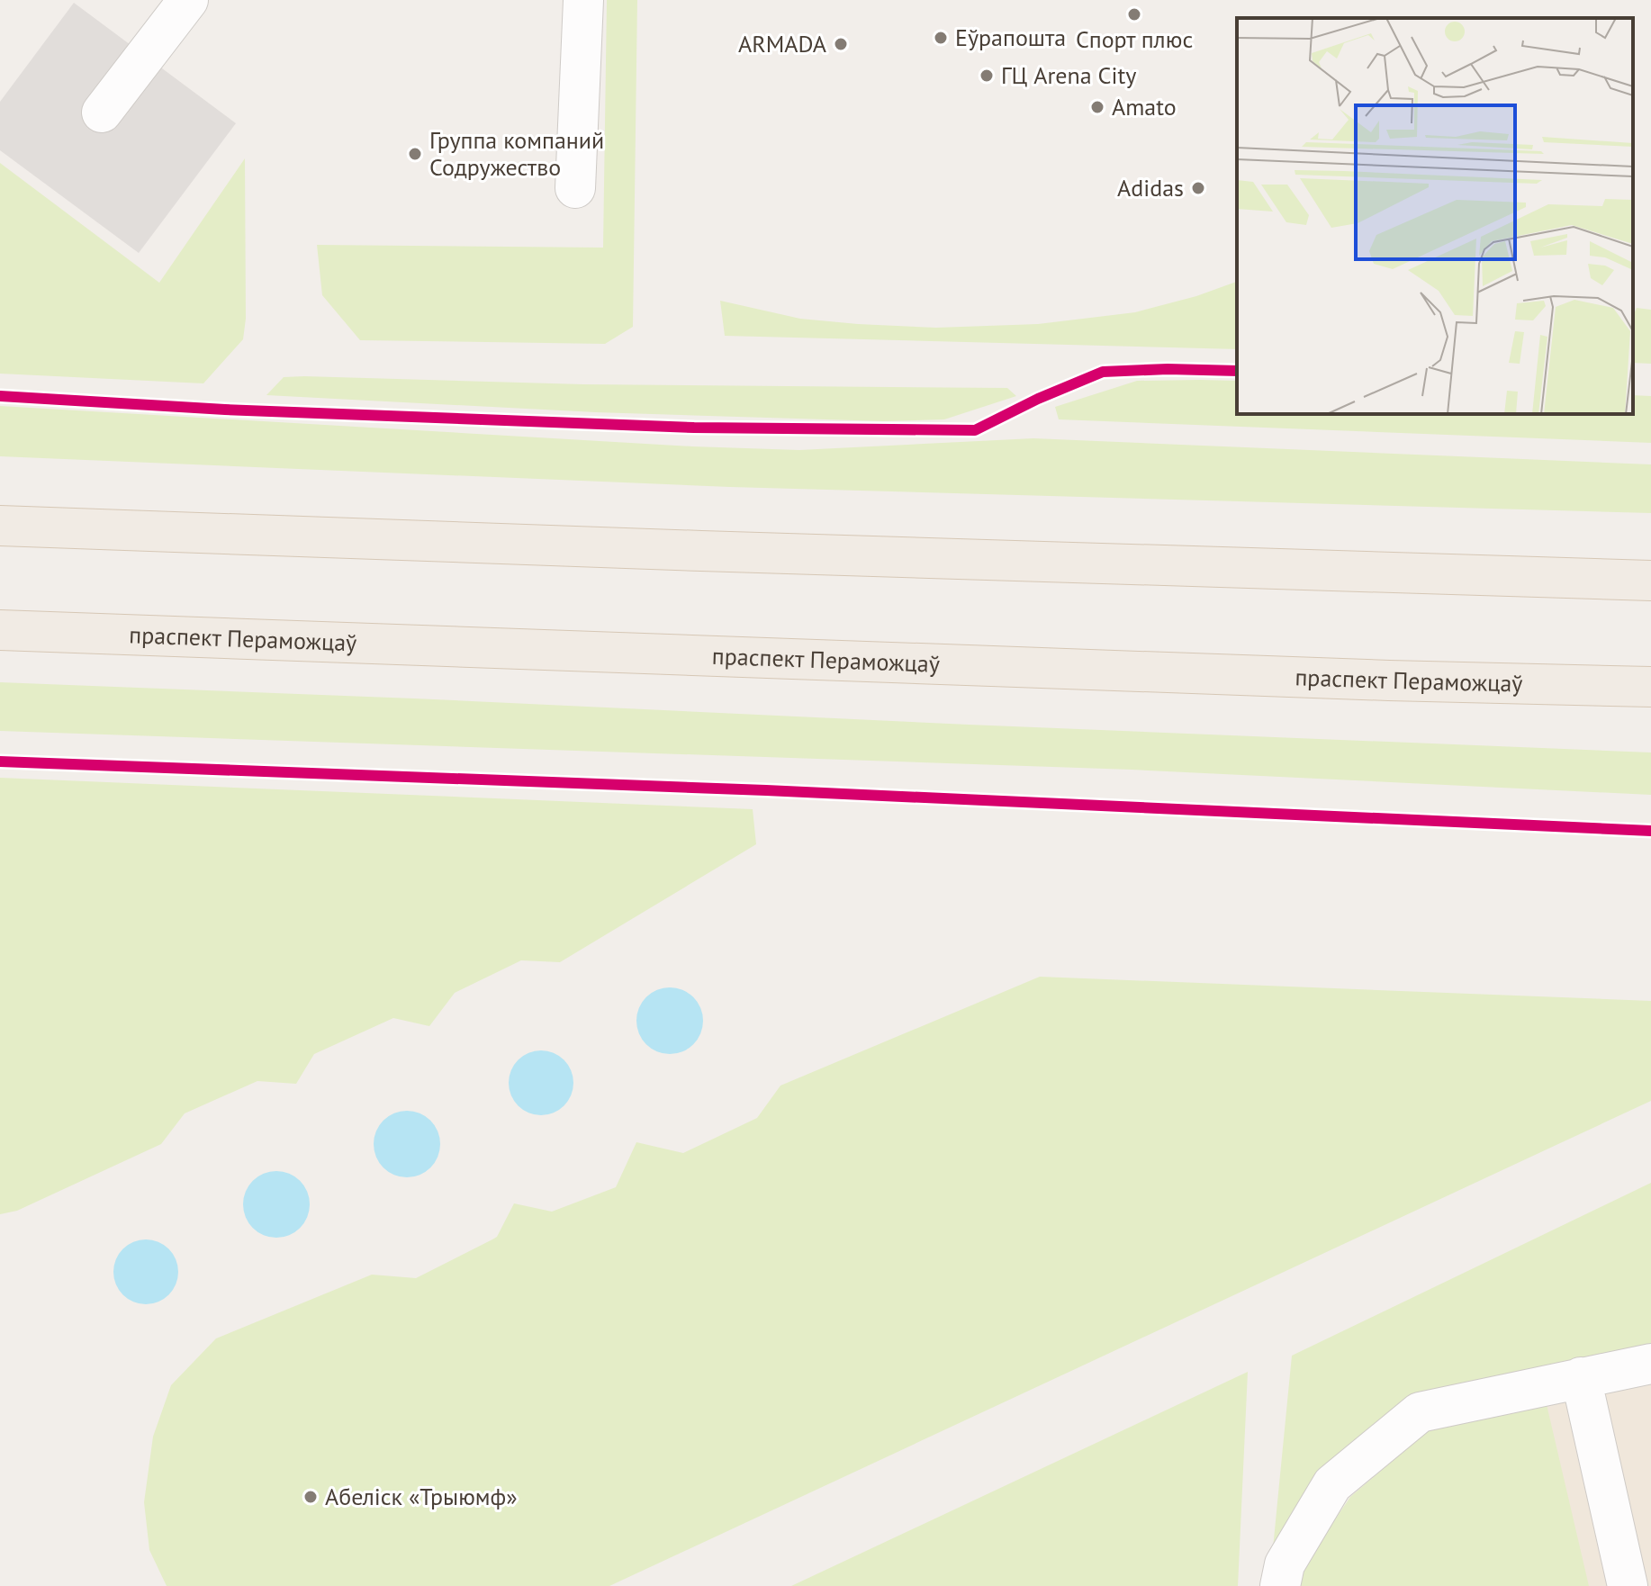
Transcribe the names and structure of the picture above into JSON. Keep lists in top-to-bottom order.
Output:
{
  "streets": {
    "main road": ["праспект Пераможцаў"]
  },
  "places": [
    "Спорт плюс",
    "Еўрапошта",
    "ARMADA",
    "ГЦ Arena City",
    "Amato",
    "Группа компаний Содружество",
    "Adidas",
    "Абеліск «Трыюмф»"
  ]
}
